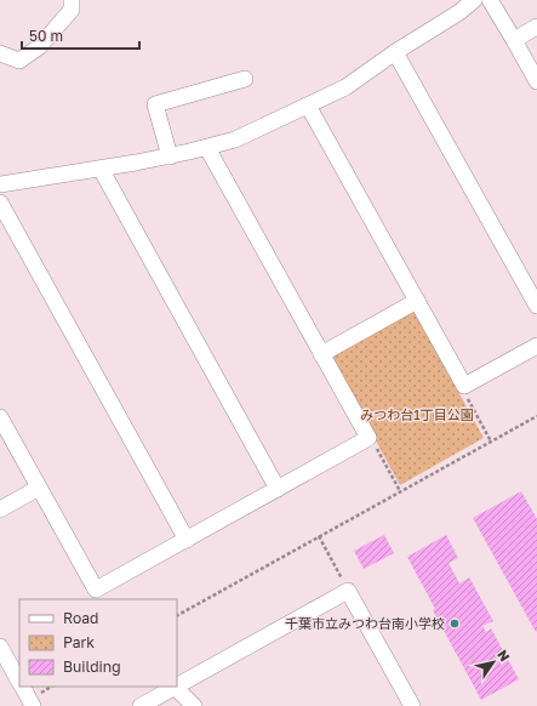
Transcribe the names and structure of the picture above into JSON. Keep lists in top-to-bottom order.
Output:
{
  "parks": ["みつわ台1丁目公園"],
  "places": ["千葉市立みつわ台南小学校"],
  "legend": ["Road", "Park", "Building"],
  "scale_bar": "50 m",
  "north": "top right"
}
